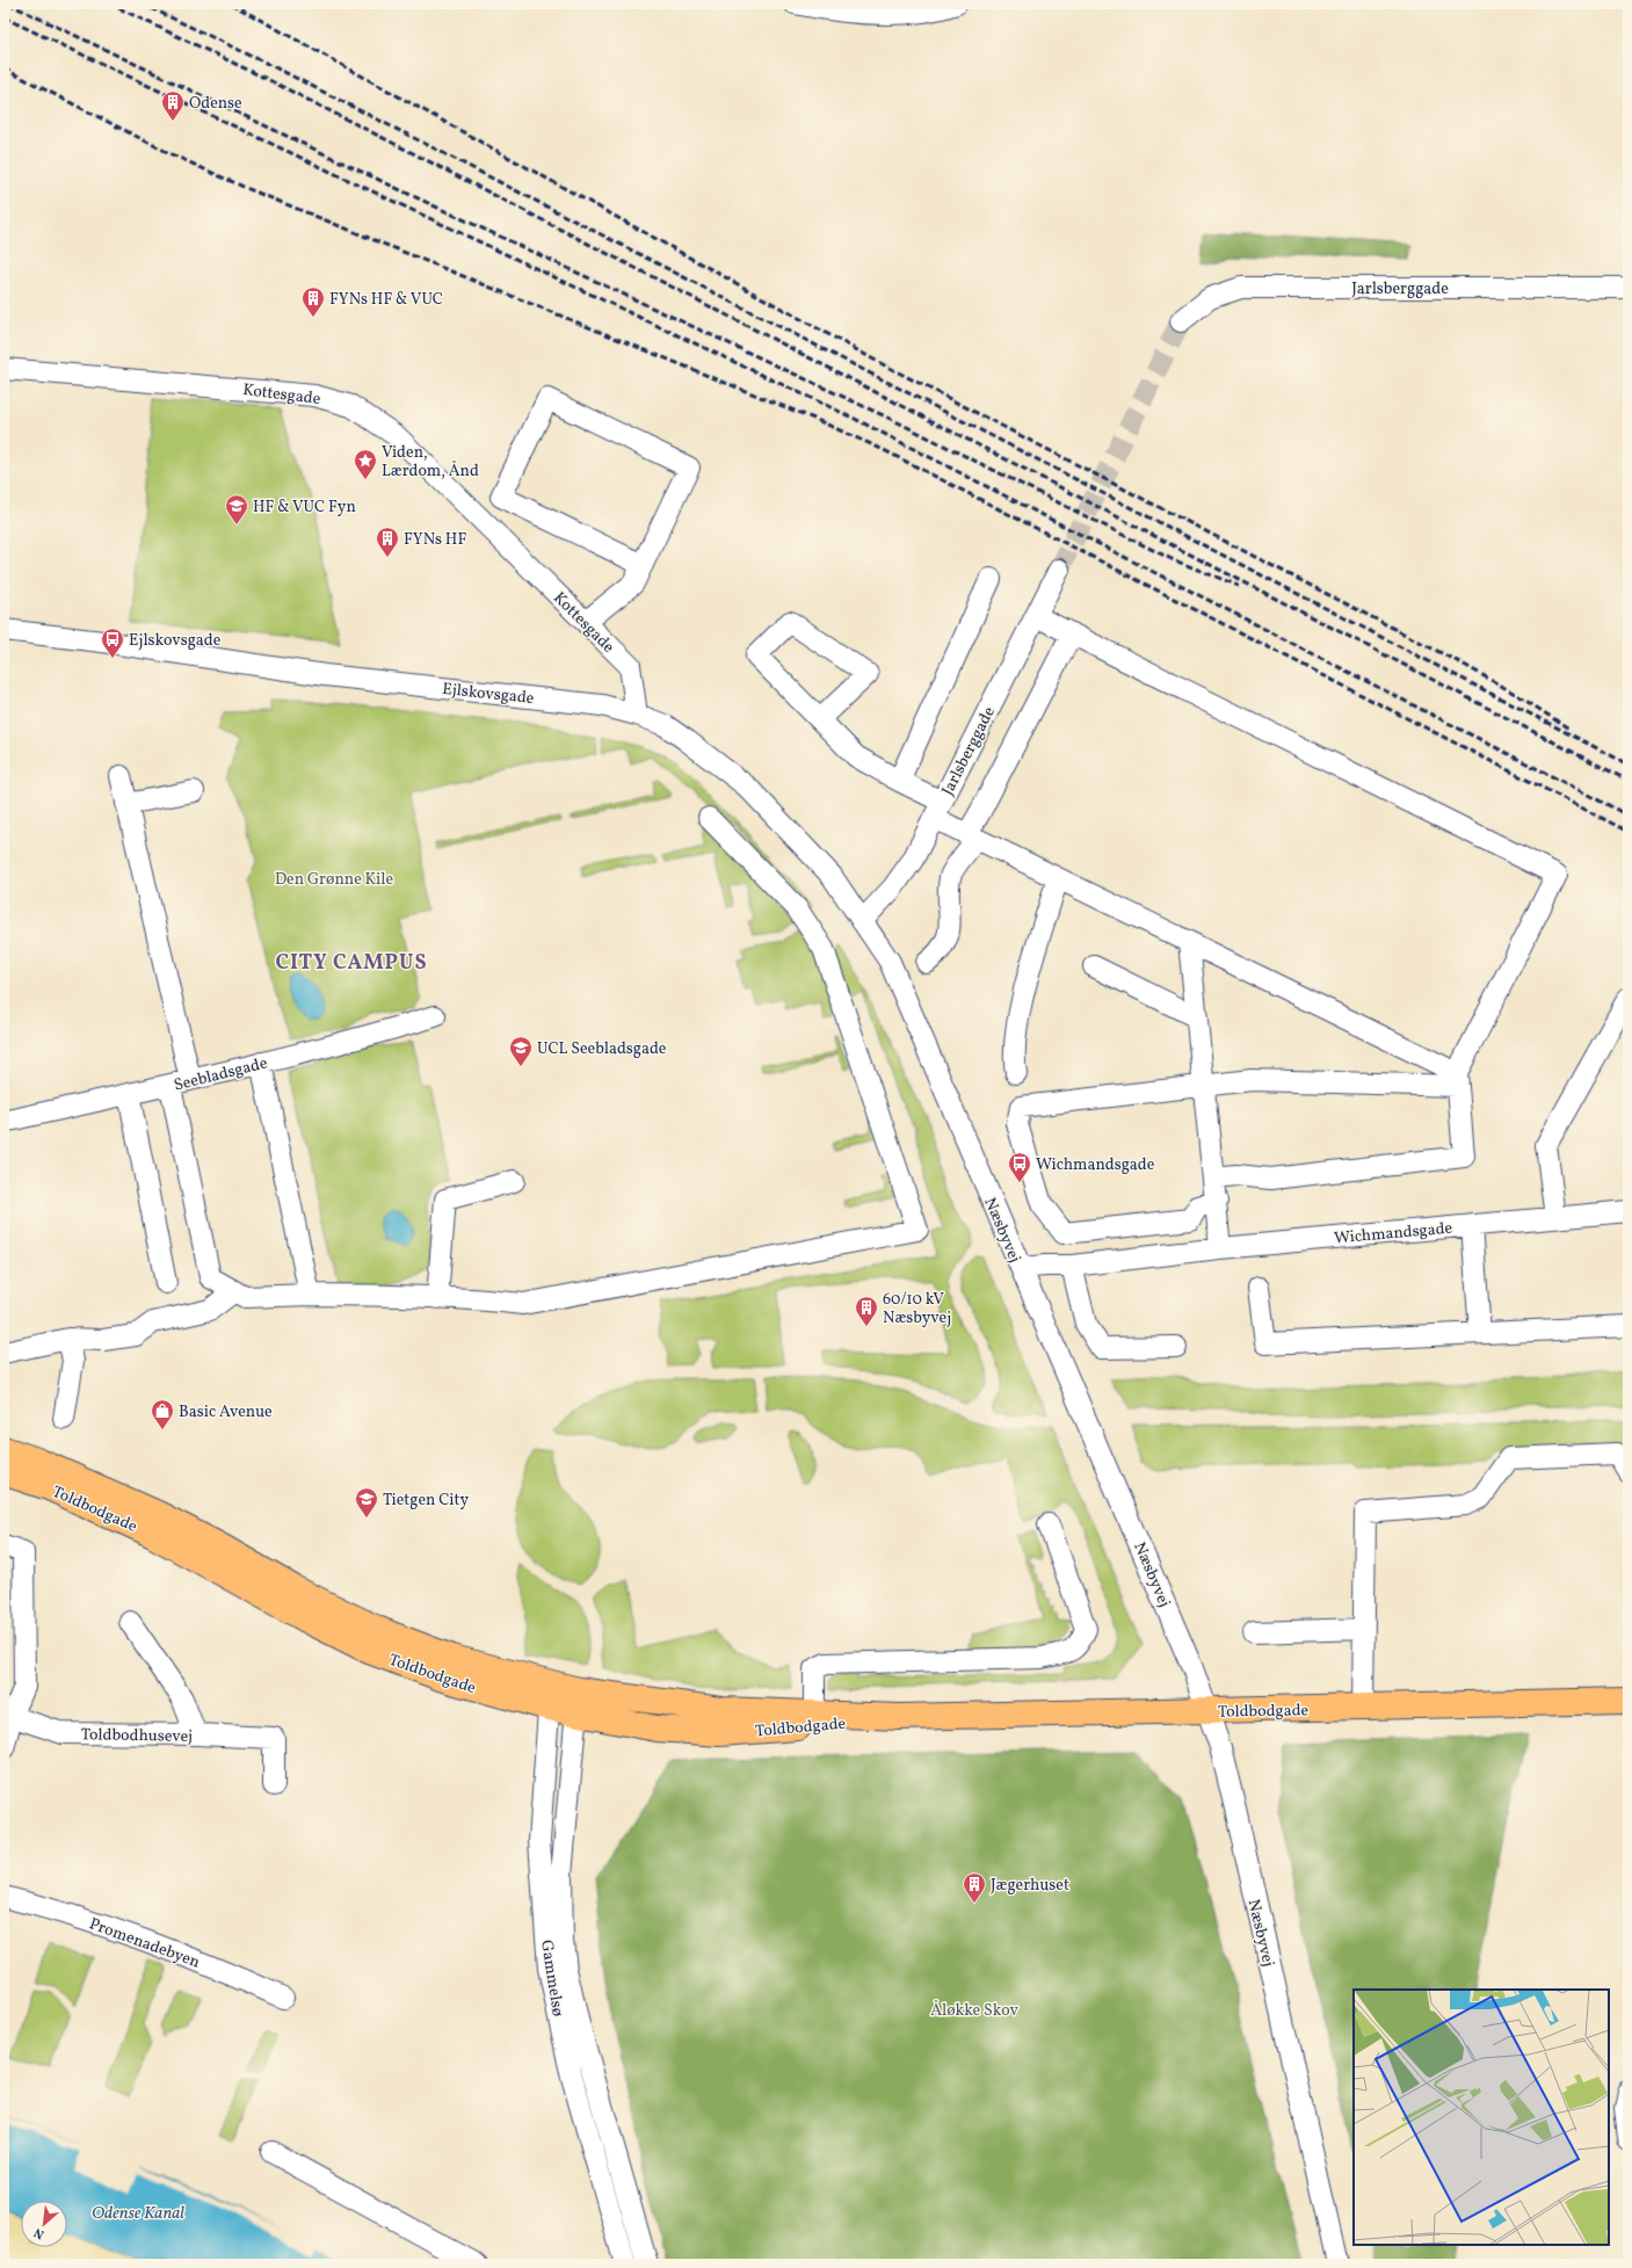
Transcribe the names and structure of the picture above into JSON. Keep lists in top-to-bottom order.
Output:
{
  "streets": {
    "main road": ["Toldbodgade"],
    "street": [
      "Jarlsberggade",
      "Kottesgade",
      "Ejlskovsgade",
      "Seebladsgade",
      "Næsbyvej",
      "Wichmandsgade",
      "Toldbodhusevej",
      "Promenadebyen",
      "Gammelsø"
    ]
  },
  "crossings": [
    ["Jarlsberggade", "Ejlskovsgade"],
    ["Jarlsberggade", "Næsbyvej"],
    ["Kottesgade", "Ejlskovsgade"],
    ["Ejlskovsgade", "Næsbyvej"],
    ["Næsbyvej", "Wichmandsgade"],
    ["Næsbyvej", "Toldbodgade"],
    ["Toldbodgade", "Gammelsø"]
  ],
  "districts": ["CITY CAMPUS"],
  "water": ["Odense Kanal"],
  "parks": ["Den Grønne Kile", "Åløkke Skov"],
  "places": {
    "building": [
      "Odense",
      "FYNs HF & VUC",
      "FYNs HF",
      "60/10 kV Næsbyvej",
      "Jægerhuset"
    ],
    "place": ["Viden, Lærdom, Ånd"],
    "school or university": ["HF & VUC Fyn", "UCL Seebladsgade", "Tietgen City"],
    "bus stop": ["Ejlskovsgade", "Wichmandsgade"],
    "shop": ["Basic Avenue"]
  },
  "north": "bottom left"
}
